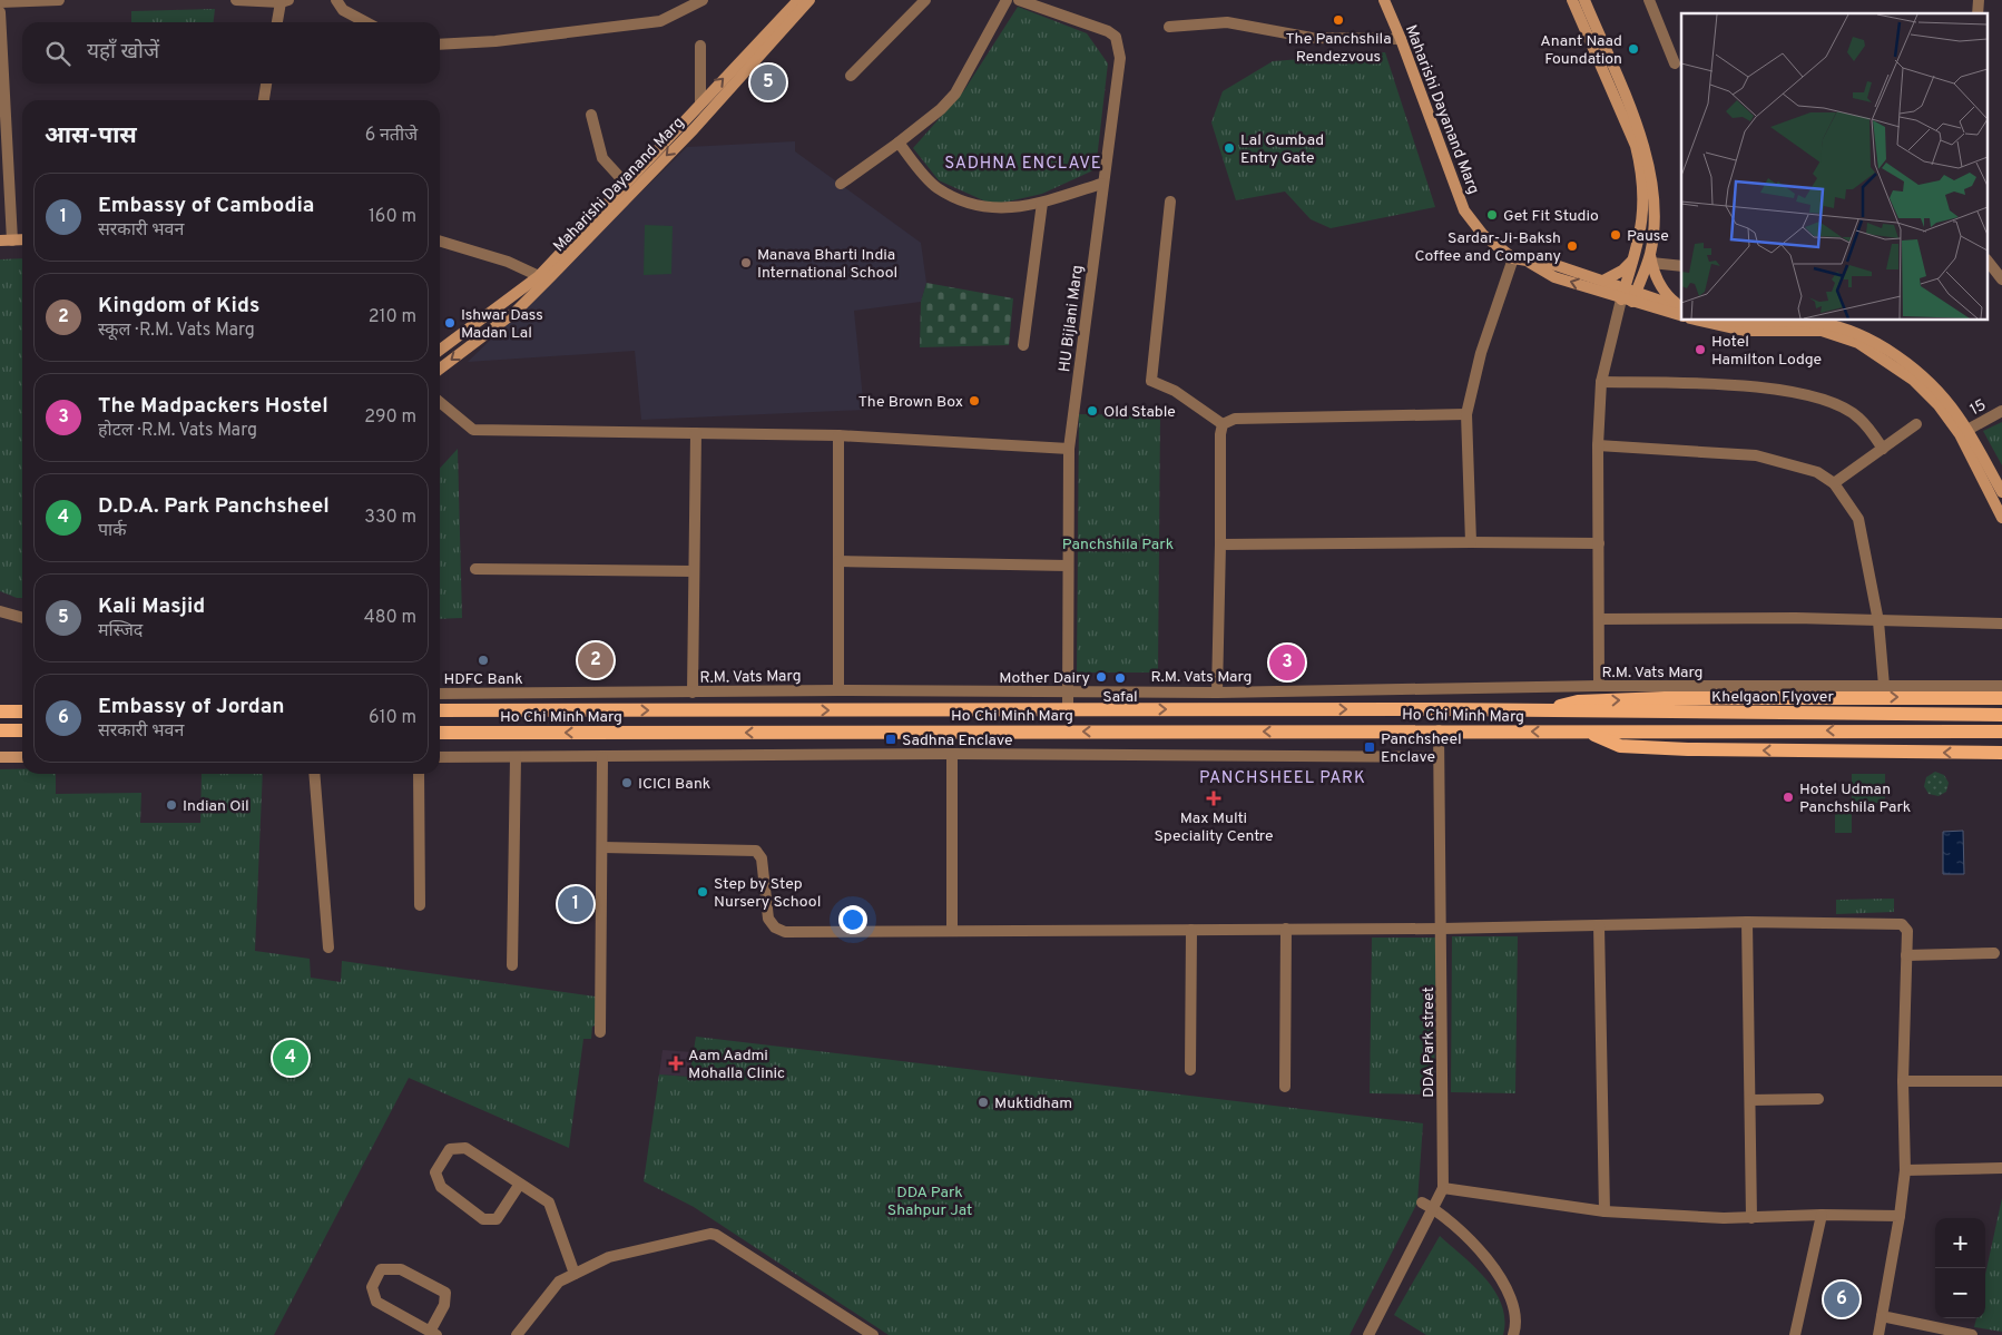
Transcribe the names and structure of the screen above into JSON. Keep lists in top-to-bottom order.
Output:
{
  "streets": {
    "main road": ["Khelgaon Flyover", "Ho Chi Minh Marg"],
    "street": [
      "Maharishi Dayanand Marg",
      "HU Bijlani Marg",
      "15",
      "R.M. Vats Marg",
      "DDA Park street"
    ]
  },
  "crossings": [
    ["HU Bijlani Marg", "R.M. Vats Marg"],
    ["HU Bijlani Marg", "Ho Chi Minh Marg"],
    ["Khelgaon Flyover", "Ho Chi Minh Marg"],
    ["Ho Chi Minh Marg", "DDA Park street"]
  ],
  "districts": ["SADHNA ENCLAVE", "PANCHSHEEL PARK"],
  "parks": ["Panchshila Park", "DDA Park Shahpur Jat"],
  "places": {
    "other": [
      "The Panchshila Rendezvous",
      "Anant Naad Foundation",
      "Lal Gumbad Entry Gate",
      "Get Fit Studio",
      "Pause",
      "Sardar-Ji-Baksh Coffee and Company",
      "Manava Bharti India International School",
      "Ishwar Dass Madan Lal",
      "Hotel Hamilton Lodge",
      "The Brown Box",
      "Old Stable",
      "HDFC Bank",
      "Mother Dairy",
      "Safal",
      "ICICI Bank",
      "Hotel Udman Panchshila Park",
      "Indian Oil",
      "Step by Step Nursery School",
      "Muktidham"
    ],
    "transit": ["Sadhna Enclave", "Panchsheel Enclave"],
    "health": ["Max Multi Speciality Centre", "Aam Aadmi Mohalla Clinic"]
  },
  "page": {
    "search": "यहाँ खोजें",
    "pins": [
      "5",
      "2",
      "3",
      "1",
      "4",
      "6"
    ],
    "heading": ["आस-पास", "6 नतीजे"],
    "list": [
      {
        "mark": "1",
        "name": "Embassy of Cambodia",
        "note": "सरकारी भवन",
        "value": "160 m"
      },
      {
        "mark": "2",
        "name": "Kingdom of Kids",
        "note": "स्कूल · R.M. Vats Marg",
        "value": "210 m"
      },
      {
        "mark": "3",
        "name": "The Madpackers Hostel",
        "note": "होटल · R.M. Vats Marg",
        "value": "290 m"
      },
      {
        "mark": "4",
        "name": "D.D.A. Park Panchsheel",
        "note": "पार्क",
        "value": "330 m"
      },
      {
        "mark": "5",
        "name": "Kali Masjid",
        "note": "मस्जिद",
        "value": "480 m"
      },
      {
        "mark": "6",
        "name": "Embassy of Jordan",
        "note": "सरकारी भवन",
        "value": "610 m"
      }
    ],
    "map_buttons": ["+", "−"]
  }
}
